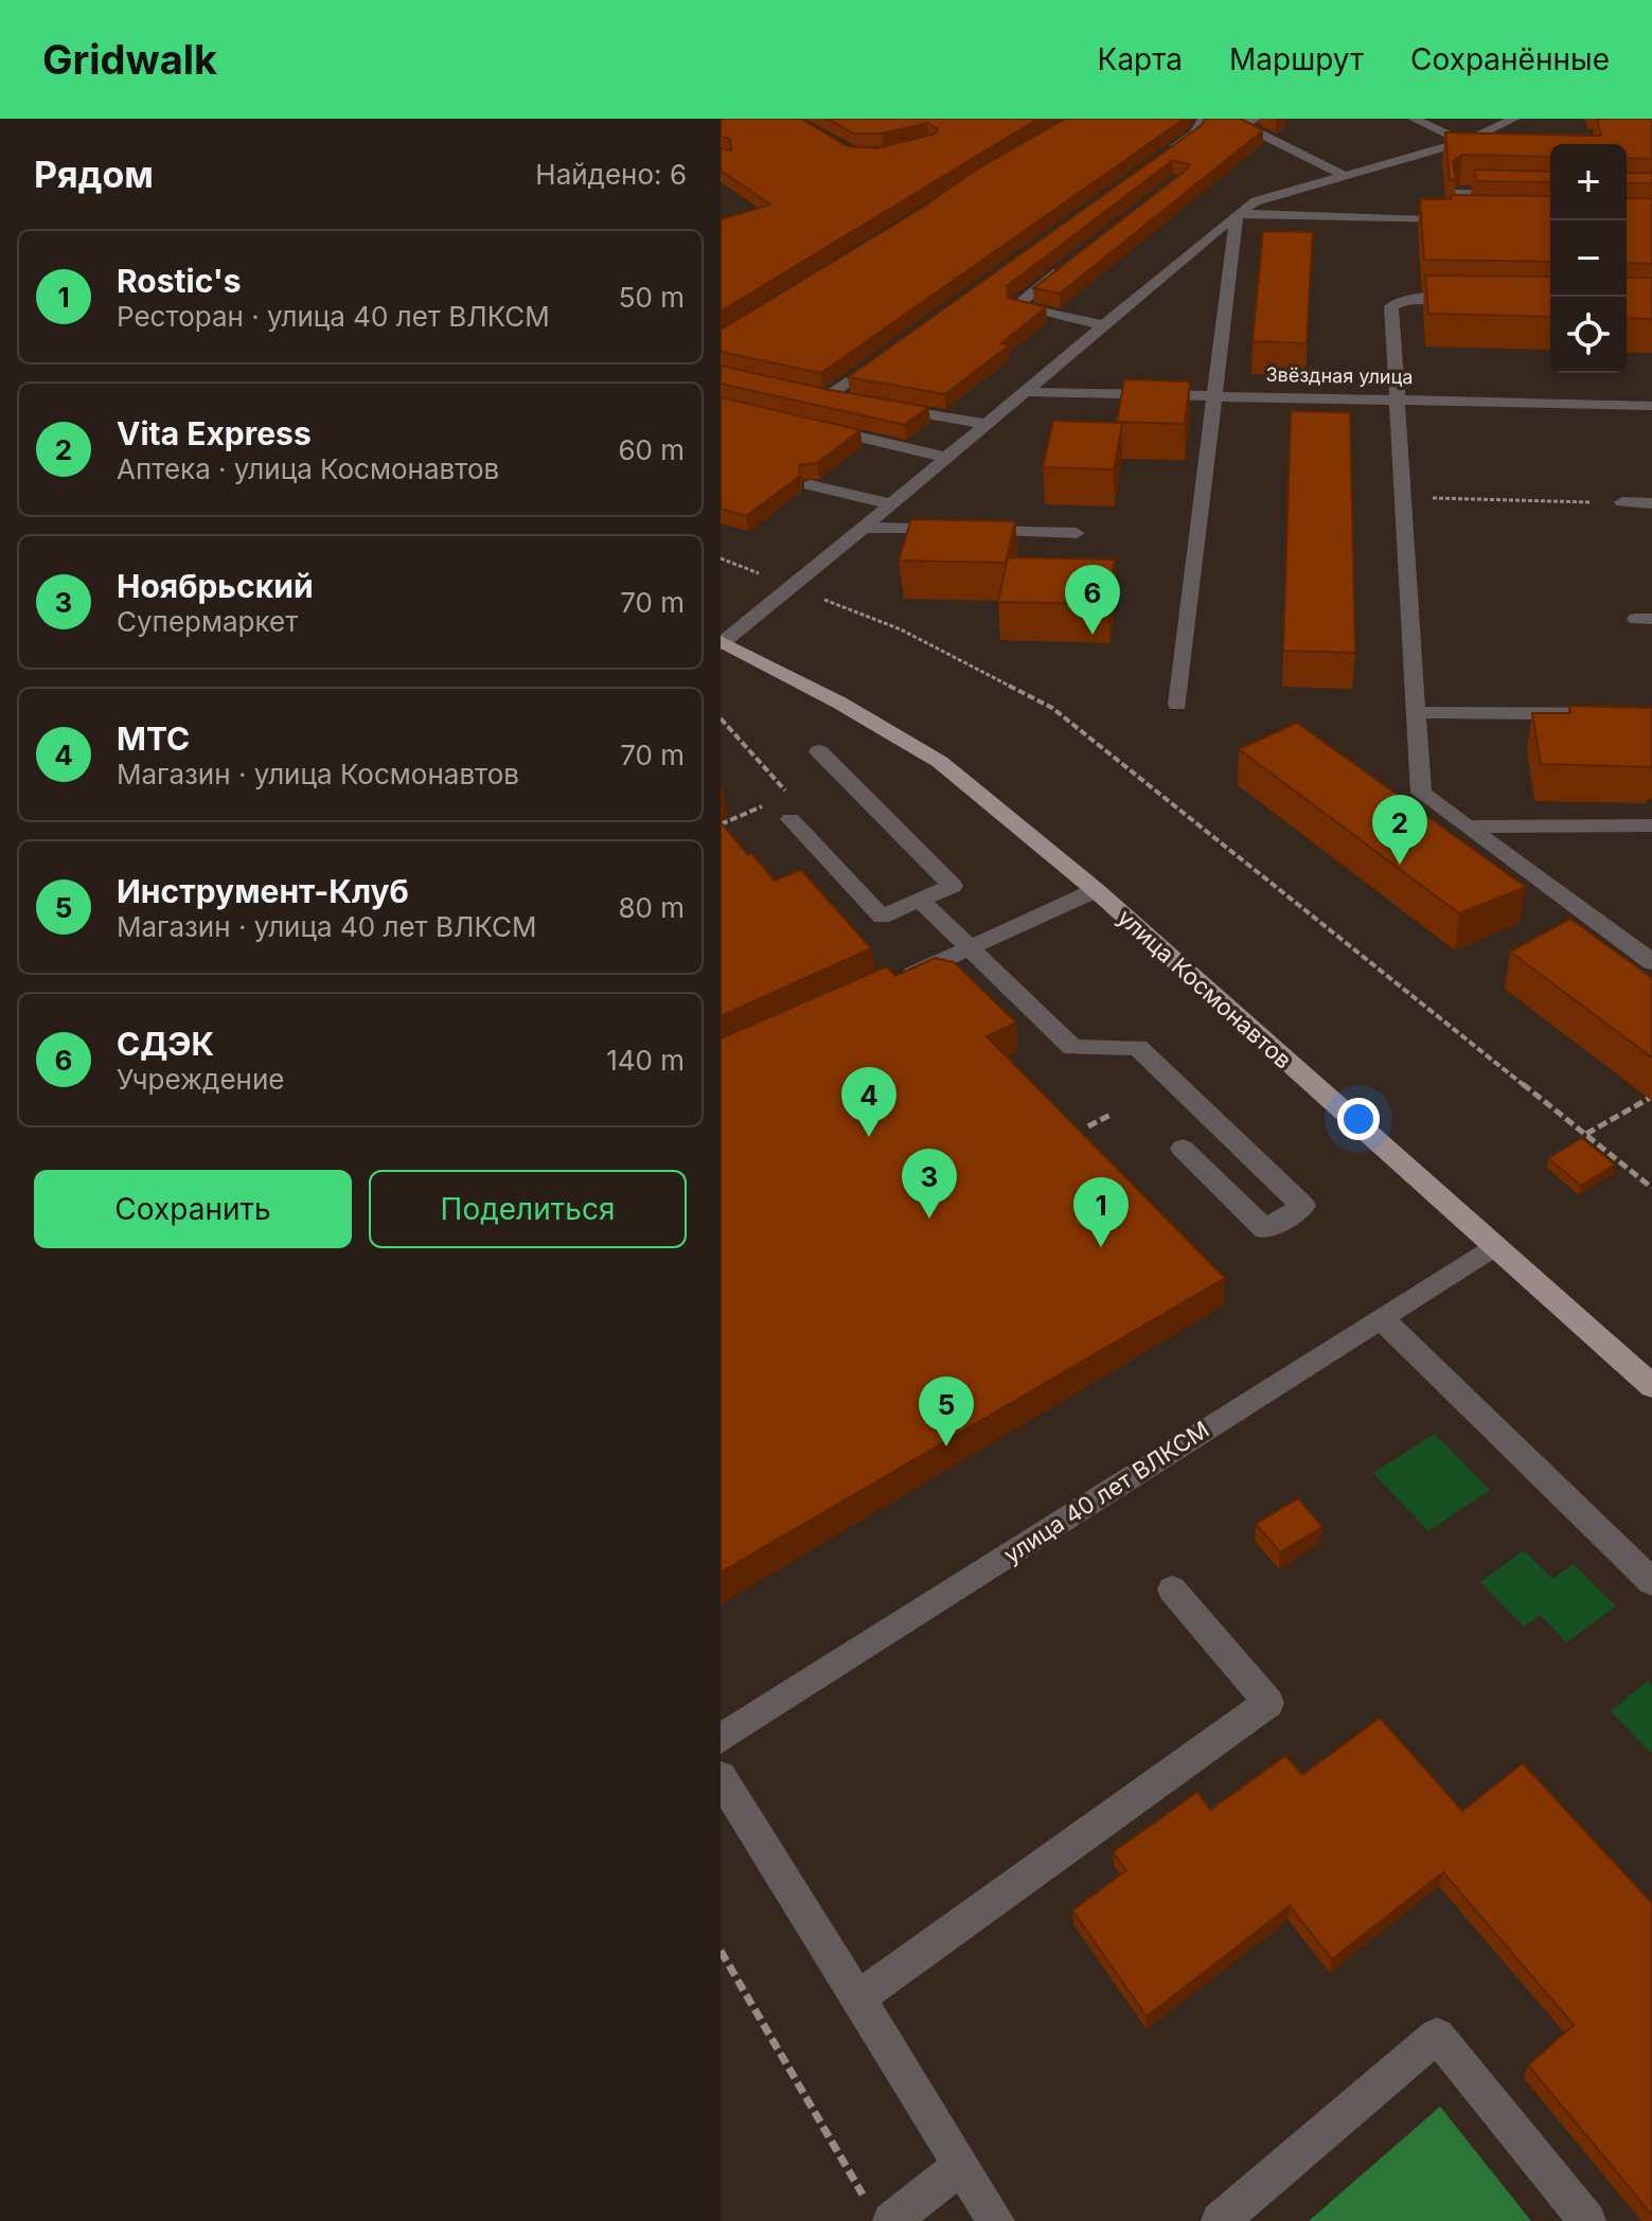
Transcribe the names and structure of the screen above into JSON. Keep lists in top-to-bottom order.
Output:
{
  "streets": {
    "main road": ["улица Космонавтов"],
    "street": ["Звёздная улица", "улица 40 лет ВЛКСМ"]
  },
  "crossings": [
    ["улица Космонавтов", "улица 40 лет ВЛКСМ"]
  ],
  "page": {
    "header": "Gridwalk",
    "nav": ["Карта", "Маршрут", "Сохранённые"],
    "heading": ["Рядом", "Найдено: 6"],
    "map_buttons": ["+", "−"],
    "list": [
      {
        "mark": "1",
        "name": "Rostic's",
        "note": "Ресторан · улица 40 лет ВЛКСМ",
        "value": "50 m"
      },
      {
        "mark": "2",
        "name": "Vita Express",
        "note": "Аптека · улица Космонавтов",
        "value": "60 m"
      },
      {
        "mark": "3",
        "name": "Ноябрьский",
        "note": "Супермаркет",
        "value": "70 m"
      },
      {
        "mark": "4",
        "name": "МТС",
        "note": "Магазин · улица Космонавтов",
        "value": "70 m"
      },
      {
        "mark": "5",
        "name": "Инструмент-Клуб",
        "note": "Магазин · улица 40 лет ВЛКСМ",
        "value": "80 m"
      },
      {
        "mark": "6",
        "name": "СДЭК",
        "note": "Учреждение",
        "value": "140 m"
      }
    ],
    "pins": [
      "6",
      "2",
      "4",
      "3",
      "1",
      "5"
    ],
    "buttons": ["Сохранить", "Поделиться"]
  }
}
